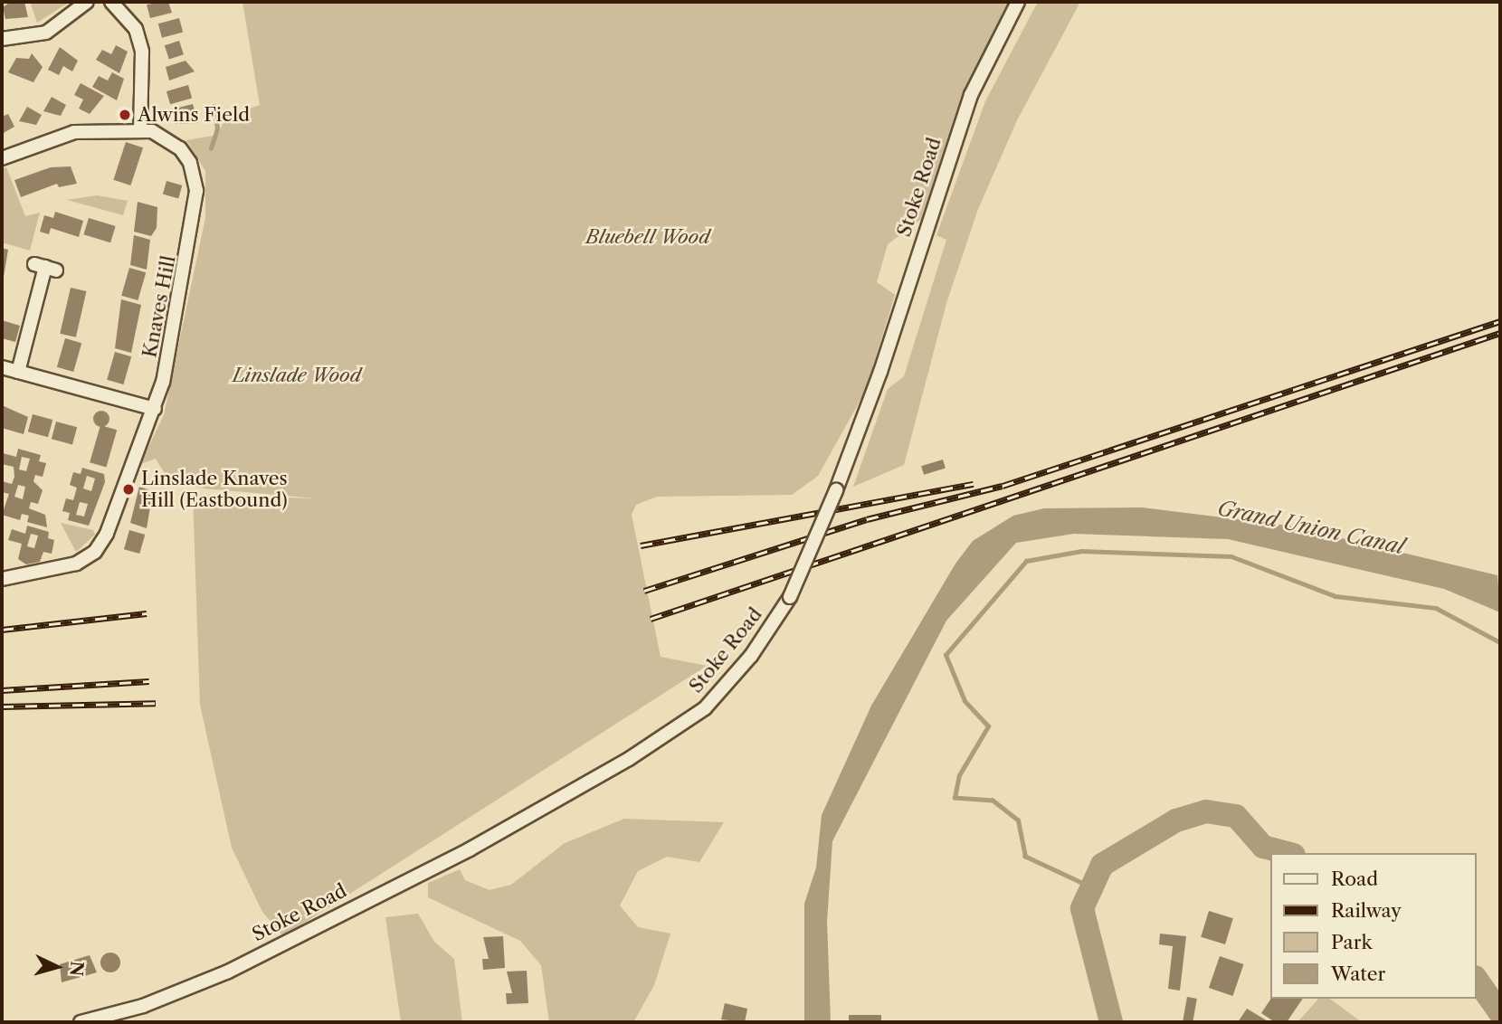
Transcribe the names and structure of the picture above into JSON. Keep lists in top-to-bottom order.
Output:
{
  "streets": {
    "street": ["Stoke Road", "Knaves Hill"]
  },
  "water": ["Grand Union Canal"],
  "parks": ["Bluebell Wood", "Linslade Wood"],
  "places": ["Alwins Field", "Linslade Knaves Hill (Eastbound)"],
  "legend": [
    "Road",
    "Railway",
    "Park",
    "Water"
  ],
  "north": "right"
}
